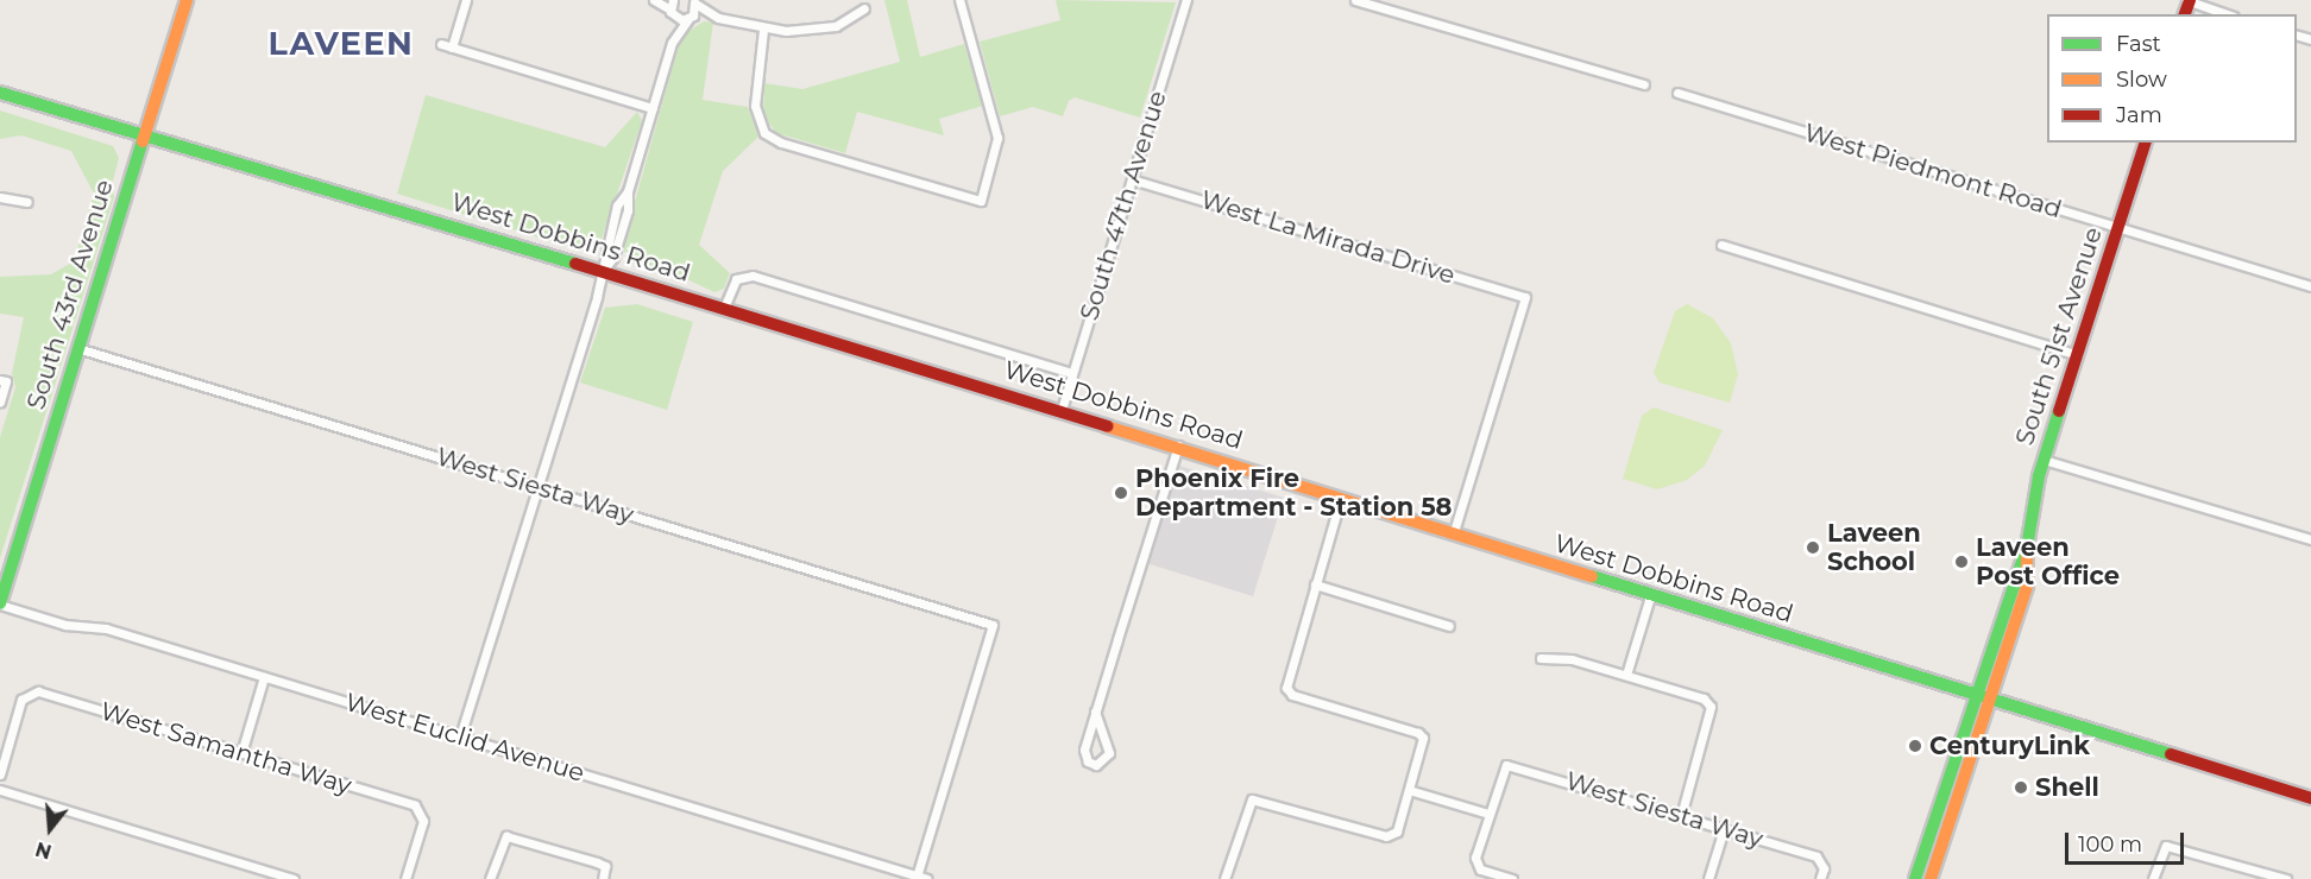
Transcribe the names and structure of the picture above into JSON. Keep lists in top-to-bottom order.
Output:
{
  "streets": {
    "main road": ["West Dobbins Road", "South 43rd Avenue", "South 51st Avenue"],
    "street": [
      "West Piedmont Road",
      "South 47th Avenue",
      "West La Mirada Drive",
      "West Siesta Way",
      "West Euclid Avenue",
      "West Samantha Way"
    ]
  },
  "crossings": [
    ["West Piedmont Road", "South 51st Avenue"],
    ["South 47th Avenue", "West Dobbins Road"],
    ["South 47th Avenue", "West La Mirada Drive"],
    ["West Dobbins Road", "West La Mirada Drive"],
    ["West Dobbins Road", "South 43rd Avenue"],
    ["West Dobbins Road", "South 51st Avenue"],
    ["South 43rd Avenue", "West Siesta Way"],
    ["South 43rd Avenue", "West Euclid Avenue"],
    ["West Siesta Way", "West Euclid Avenue"]
  ],
  "districts": ["LAVEEN"],
  "places": [
    "Phoenix Fire Department - Station 58",
    "Laveen School",
    "Laveen Post Office",
    "CenturyLink",
    "Shell"
  ],
  "legend": ["Fast", "Slow", "Jam"],
  "scale_bar": "100 m",
  "north": "bottom"
}
